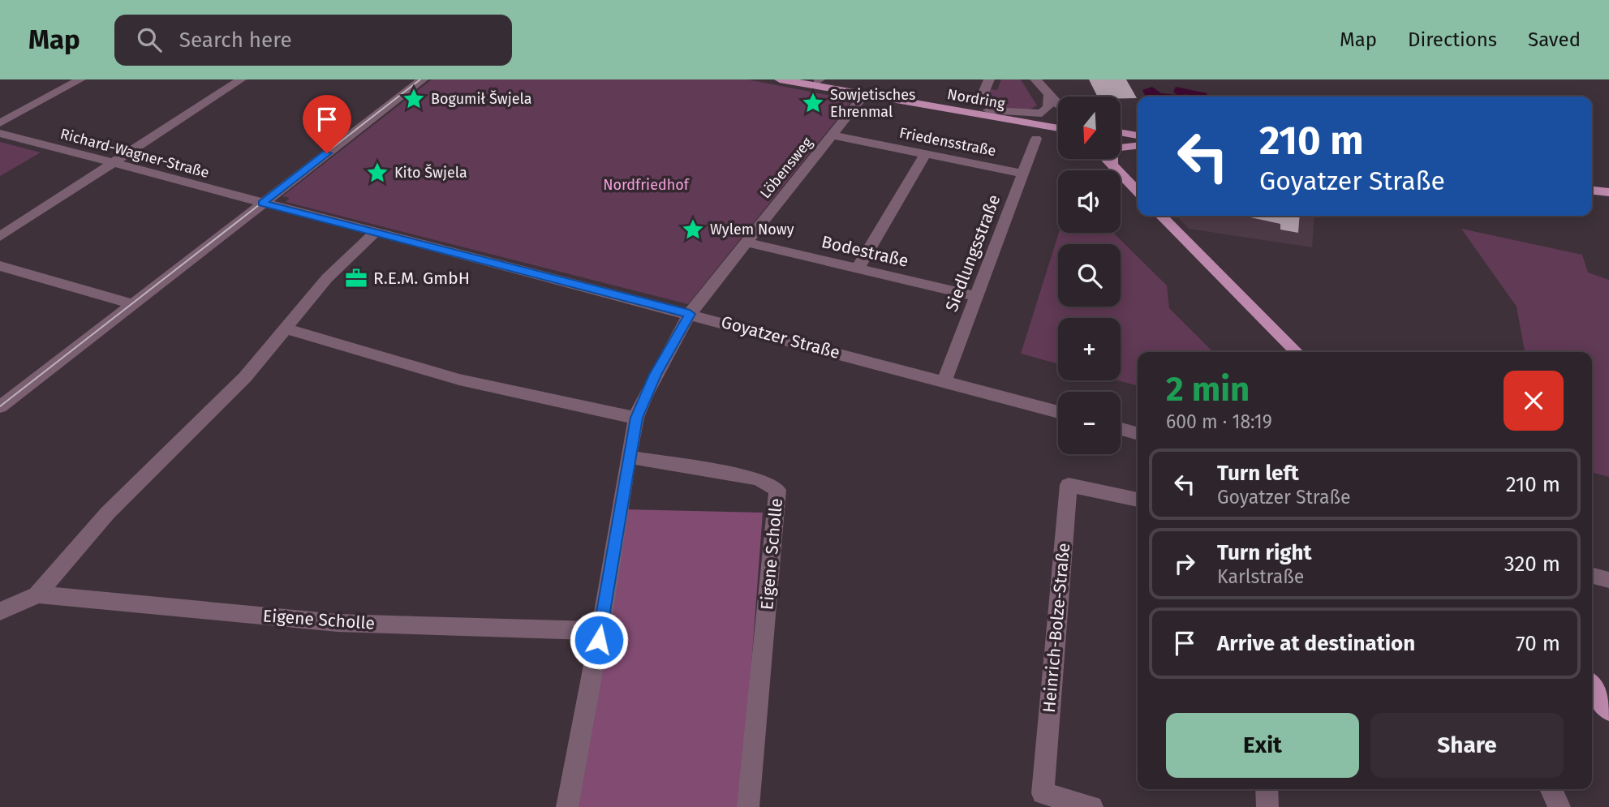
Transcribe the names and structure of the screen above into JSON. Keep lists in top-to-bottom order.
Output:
{
  "streets": {
    "main road": ["Nordring"],
    "street": [
      "Friedensstraße",
      "Richard-Wagner-Straße",
      "Löbensweg",
      "Bodestraße",
      "Siedlungsstraße",
      "Goyatzer Straße",
      "Eigene Scholle",
      "Heinrich-Bolze-Straße"
    ]
  },
  "crossings": [
    ["Nordring", "Löbensweg"],
    ["Friedensstraße", "Löbensweg"],
    ["Friedensstraße", "Siedlungsstraße"],
    ["Richard-Wagner-Straße", "Goyatzer Straße"],
    ["Löbensweg", "Bodestraße"],
    ["Löbensweg", "Goyatzer Straße"],
    ["Bodestraße", "Siedlungsstraße"],
    ["Siedlungsstraße", "Goyatzer Straße"],
    ["Goyatzer Straße", "Eigene Scholle"]
  ],
  "parks": ["Nordfriedhof"],
  "places": {
    "place": [
      "Bogumił Šwjela",
      "Sowjetisches Ehrenmal",
      "Kito Šwjela",
      "Wylem Nowy"
    ],
    "office": ["R.E.M. GmbH"]
  },
  "north": "bottom",
  "page": {
    "header": "Map",
    "search": "Search here",
    "nav": ["Map", "Directions", "Saved"],
    "map_buttons": ["+", "−"],
    "turn": ["210 m", "Goyatzer Straße"],
    "heading": ["2 min", "600 m · 18:19"],
    "list": [
      {
        "name": "Turn left",
        "note": "Goyatzer Straße",
        "value": "210 m"
      },
      {
        "name": "Turn right",
        "note": "Karlstraße",
        "value": "320 m"
      },
      {
        "name": "Arrive at destination",
        "value": "70 m"
      }
    ],
    "buttons": ["Exit", "Share"]
  }
}
